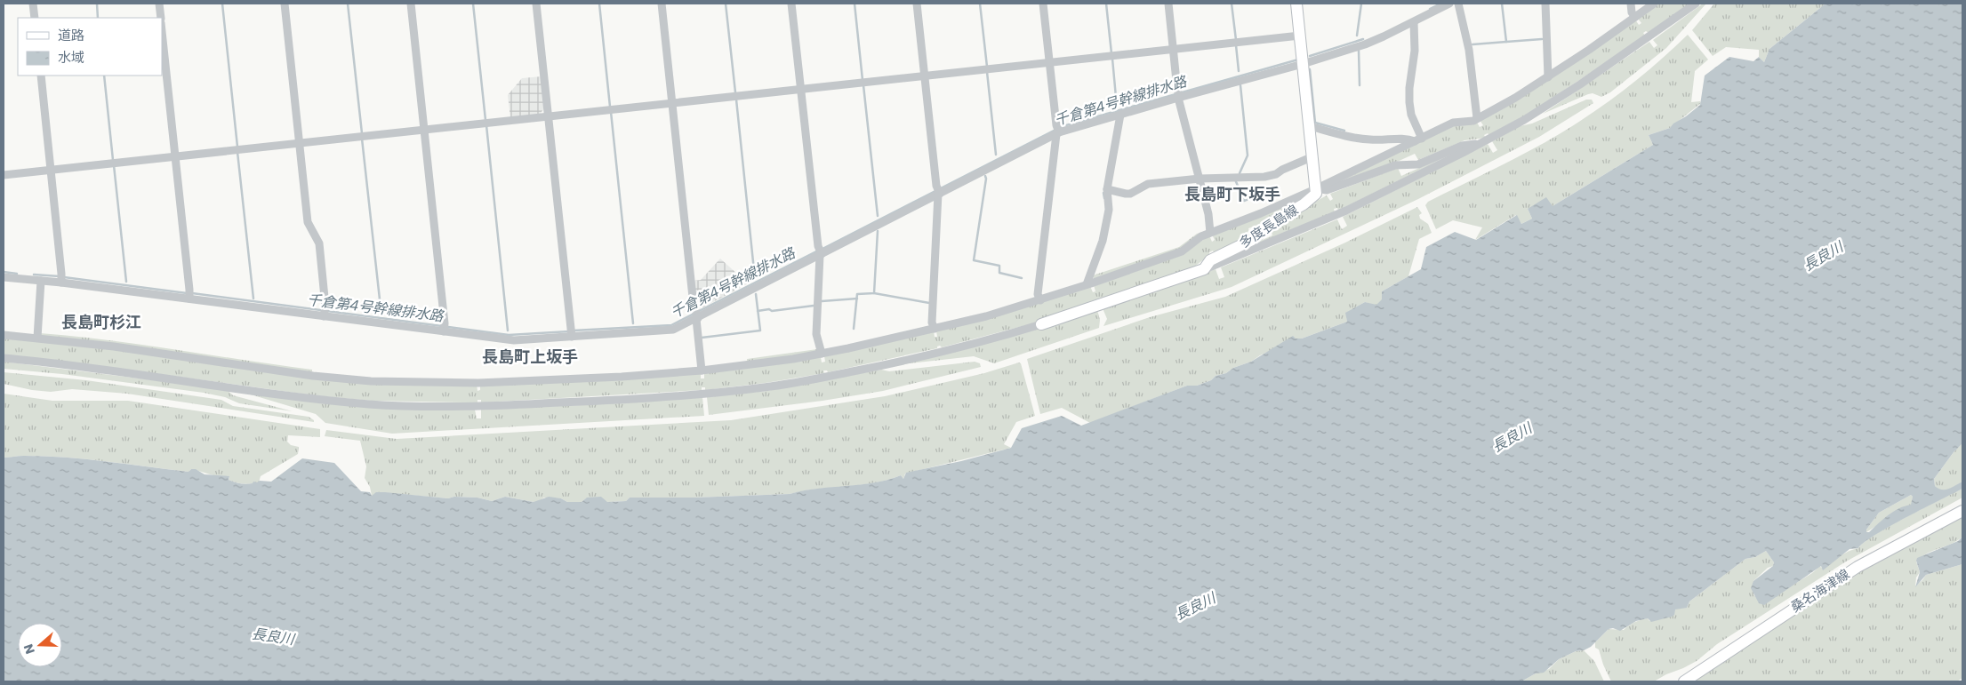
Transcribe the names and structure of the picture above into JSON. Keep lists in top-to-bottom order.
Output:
{
  "streets": {
    "main road": ["多度長島線", "桑名海津線"]
  },
  "districts": ["長島町下坂手", "長島町杉江", "長島町上坂手"],
  "water": ["千倉第4号幹線排水路", "長良川"],
  "legend": ["道路", "水域"],
  "north": "left"
}
